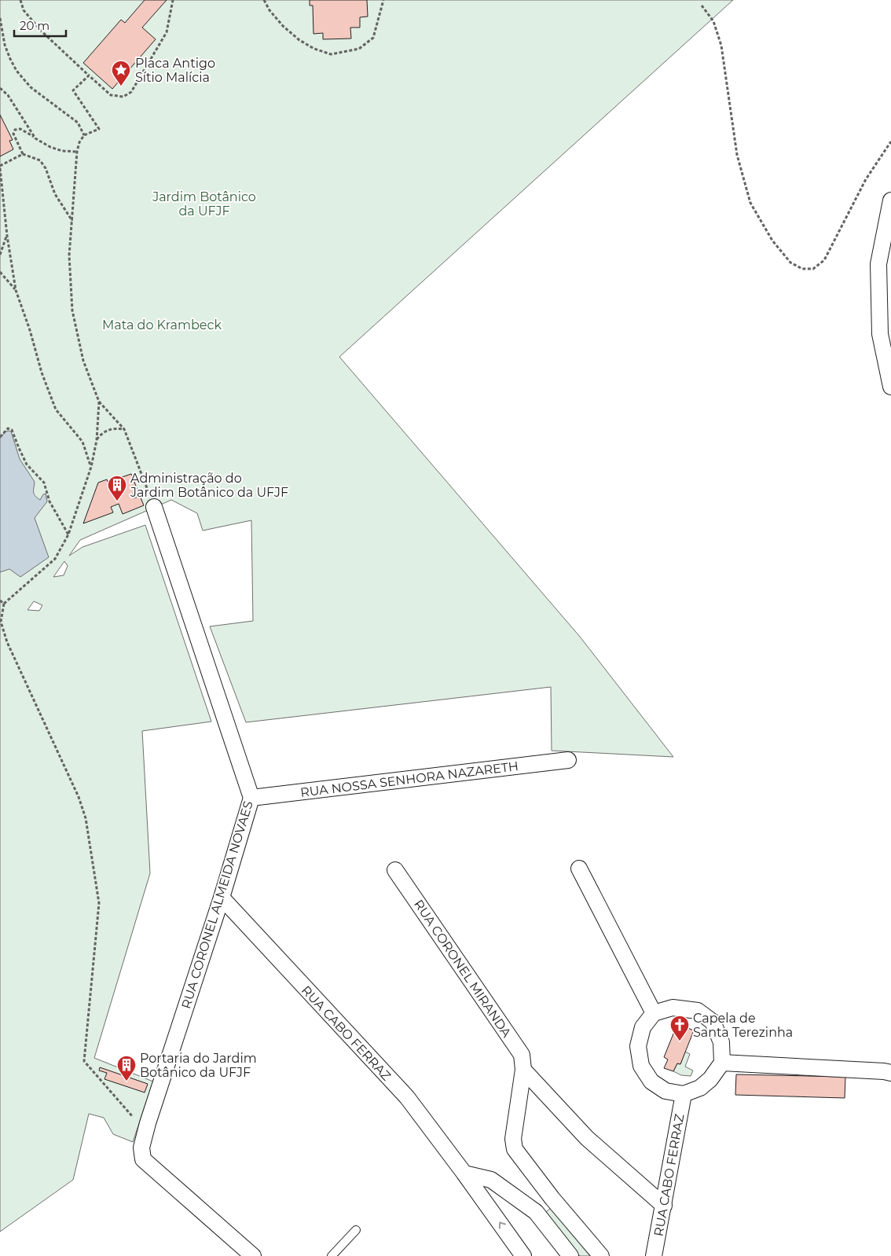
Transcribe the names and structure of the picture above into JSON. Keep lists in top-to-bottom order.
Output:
{
  "streets": {
    "street": [
      "RUA NOSSA SENHORA NAZARETH",
      "RUA CORONEL ALMEIDA NOVAES",
      "RUA CORONEL MIRANDA",
      "RUA CABO FERRAZ"
    ]
  },
  "crossings": [
    ["RUA NOSSA SENHORA NAZARETH", "RUA CORONEL ALMEIDA NOVAES"],
    ["RUA CORONEL ALMEIDA NOVAES", "RUA CABO FERRAZ"]
  ],
  "parks": ["Jardim Botânico da UFJF", "Mata do Krambeck"],
  "places": {
    "place": ["Placa Antigo Sítio Malícia"],
    "building": ["Administração do Jardim Botânico da UFJF", "Portaria do Jardim Botânico da UFJF"],
    "church": ["Capela de Santa Terezinha"]
  },
  "scale_bar": "20 m"
}
